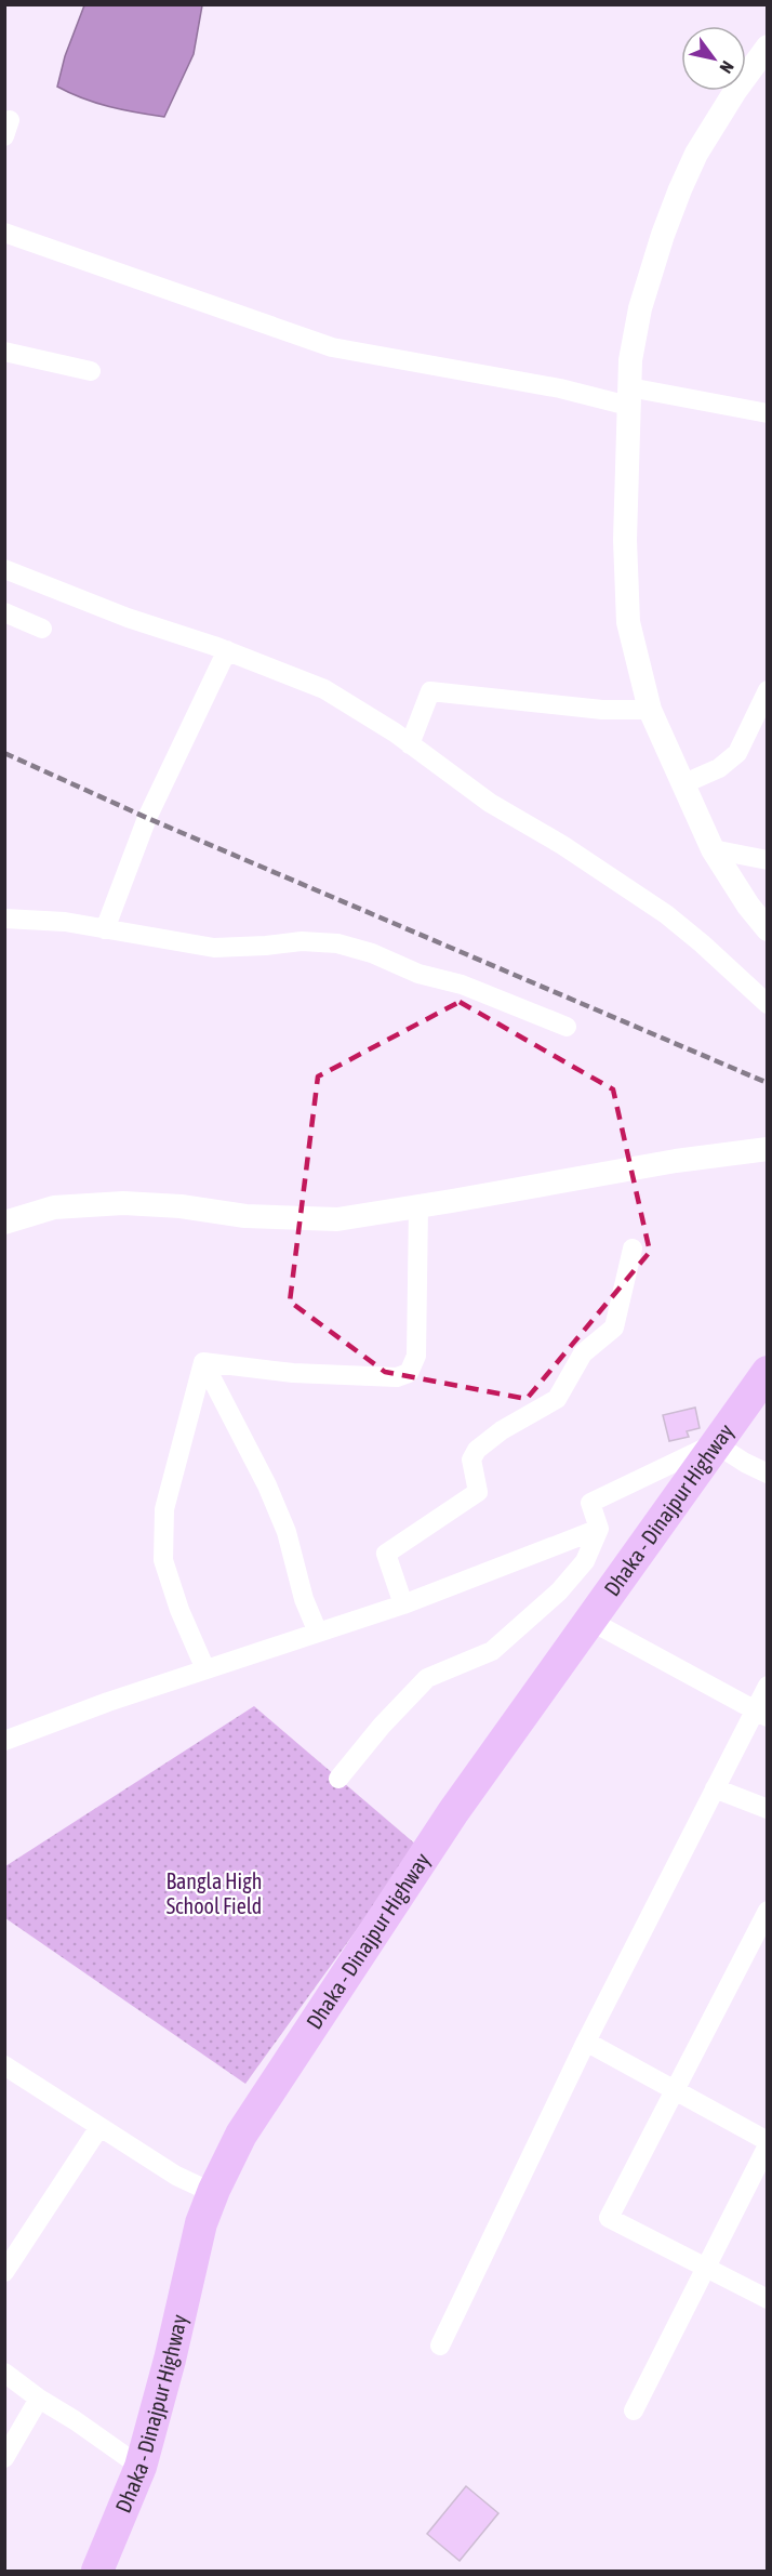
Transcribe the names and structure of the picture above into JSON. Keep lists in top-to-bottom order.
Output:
{
  "streets": {
    "highway": ["Dhaka - Dinajpur Highway"]
  },
  "parks": ["Bangla High School Field"],
  "north": "bottom right"
}
